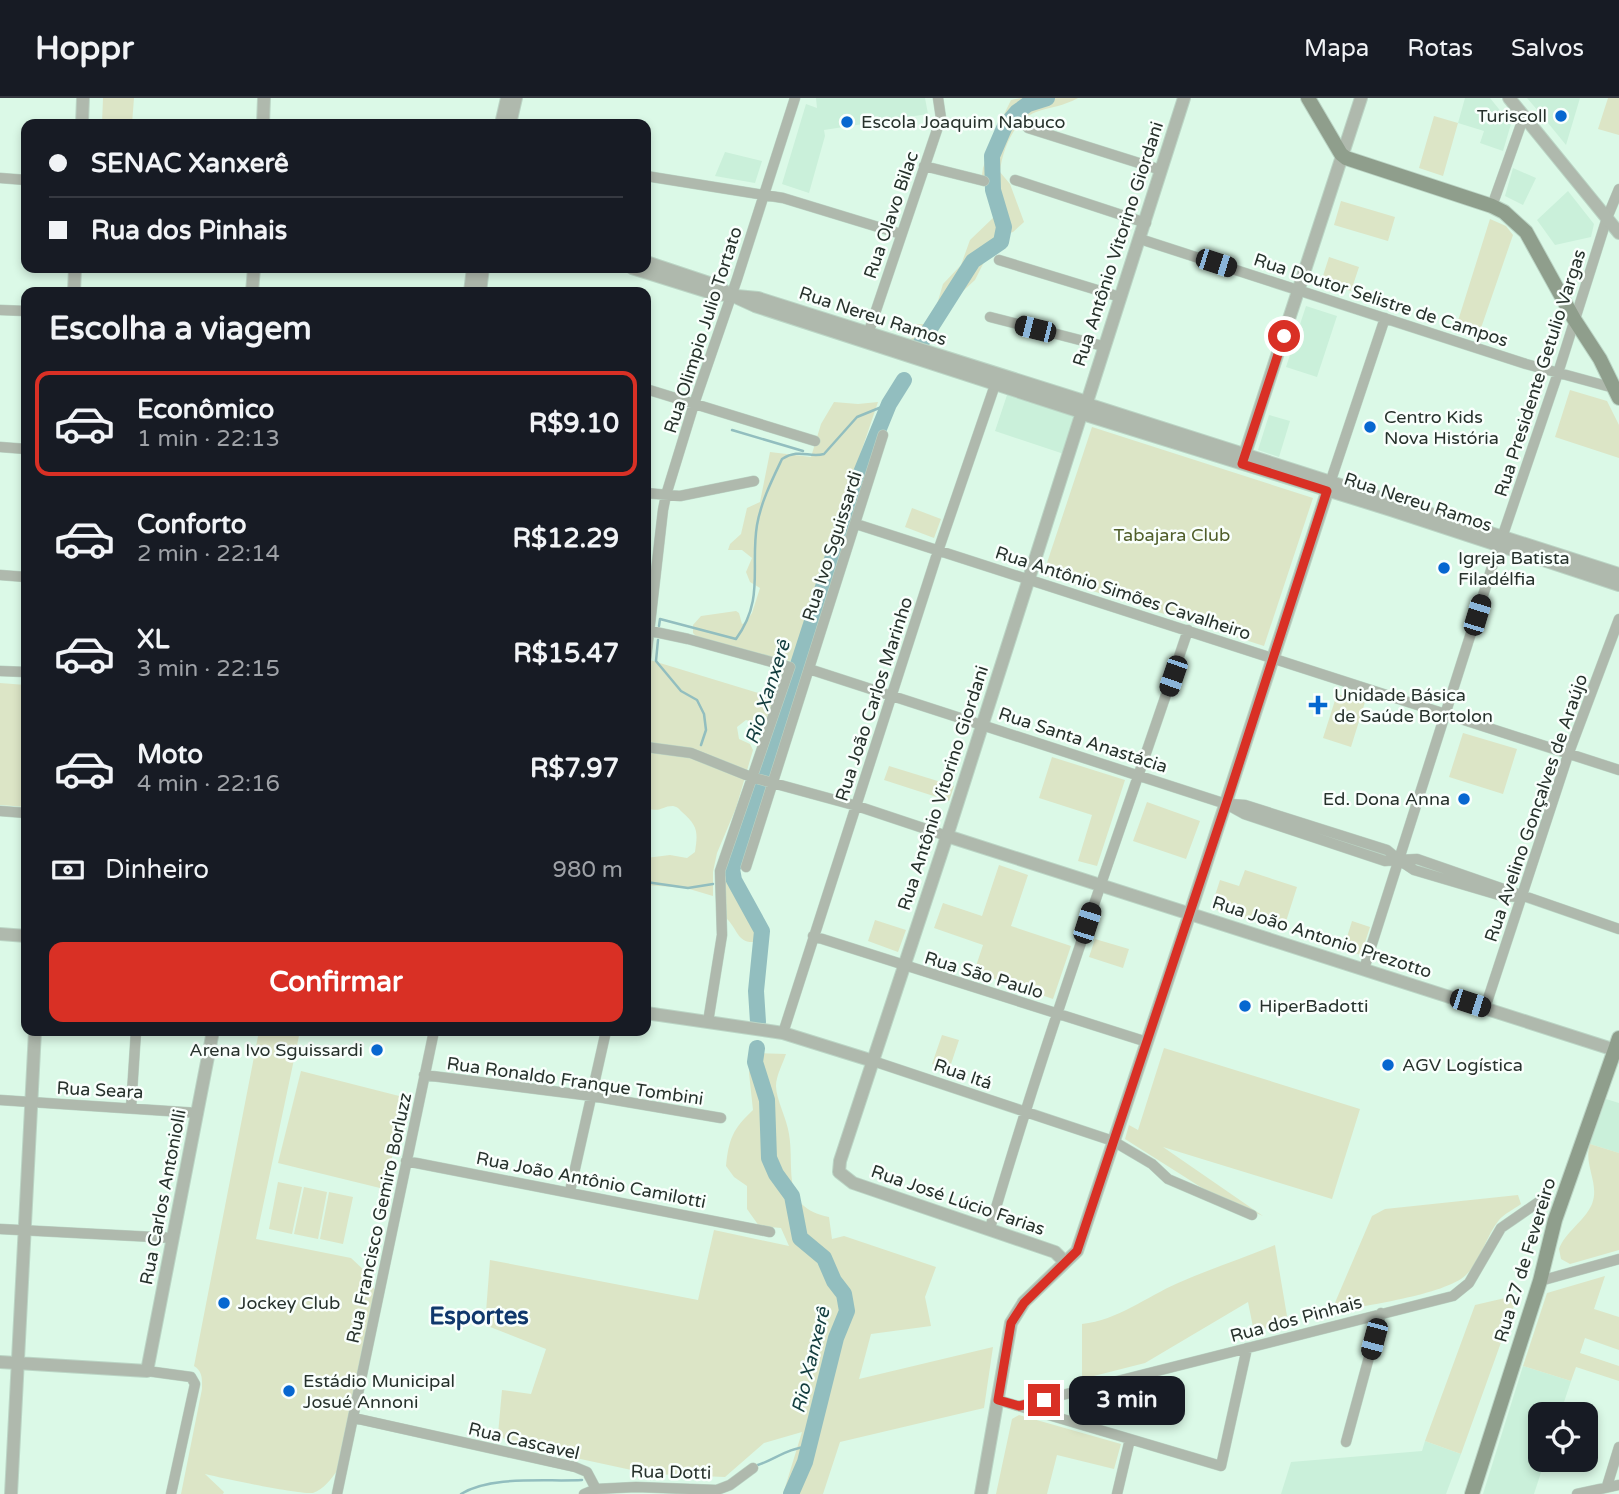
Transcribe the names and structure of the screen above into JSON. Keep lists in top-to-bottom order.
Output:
{
  "streets": {
    "main road": ["Rua 27 de Fevereiro"],
    "street": [
      "Rua Olavo Bilac",
      "Rua Antônio Vitorino Giordani",
      "Rua Doutor Selistre de Campos",
      "Rua Nereu Ramos",
      "Rua Olimpio Julio Tortato",
      "Rua Presidente Getulio Vargas",
      "Rua Ivo Sguissardi",
      "Rua Antônio Simões Cavalheiro",
      "Rua João Carlos Marinho",
      "Rua Santa Anastácia",
      "Rua Avelino Gonçalves de Araújo",
      "Rua João Antonio Prezotto",
      "Rua São Paulo",
      "Rua Itá",
      "Rua Ronaldo Franque Tombini",
      "Rua Seara",
      "Rua João Antônio Camilotti",
      "Rua Carlos Antoniolli",
      "Rua José Lúcio Farias",
      "Rua Francisco Gemiro Borluzz",
      "Rua dos Pinhais",
      "Rua Cascavel",
      "Rua Dotti"
    ]
  },
  "crossings": [
    ["Rua Olavo Bilac", "Rua Nereu Ramos"],
    ["Rua Antônio Vitorino Giordani", "Rua Doutor Selistre de Campos"],
    ["Rua Antônio Vitorino Giordani", "Rua Nereu Ramos"],
    ["Rua Antônio Vitorino Giordani", "Rua Antônio Simões Cavalheiro"],
    ["Rua Antônio Vitorino Giordani", "Rua Santa Anastácia"],
    ["Rua Antônio Vitorino Giordani", "Rua João Antonio Prezotto"],
    ["Rua Antônio Vitorino Giordani", "Rua São Paulo"],
    ["Rua Antônio Vitorino Giordani", "Rua Itá"],
    ["Rua Antônio Vitorino Giordani", "Rua José Lúcio Farias"],
    ["Rua Doutor Selistre de Campos", "Rua Presidente Getulio Vargas"],
    ["Rua Nereu Ramos", "Rua Olimpio Julio Tortato"],
    ["Rua Nereu Ramos", "Rua Presidente Getulio Vargas"],
    ["Rua Nereu Ramos", "Rua João Carlos Marinho"],
    ["Rua Presidente Getulio Vargas", "Rua Antônio Simões Cavalheiro"],
    ["Rua Presidente Getulio Vargas", "Rua Santa Anastácia"],
    ["Rua Presidente Getulio Vargas", "Rua João Antonio Prezotto"],
    ["Rua Ivo Sguissardi", "Rua Antônio Simões Cavalheiro"],
    ["Rua Ivo Sguissardi", "Rua Santa Anastácia"],
    ["Rua Ivo Sguissardi", "Rua João Antonio Prezotto"],
    ["Rua Ivo Sguissardi", "Rua Itá"],
    ["Rua Antônio Simões Cavalheiro", "Rua João Carlos Marinho"],
    ["Rua Antônio Simões Cavalheiro", "Rua Avelino Gonçalves de Araújo"],
    ["Rua João Carlos Marinho", "Rua Santa Anastácia"],
    ["Rua João Carlos Marinho", "Rua João Antonio Prezotto"],
    ["Rua João Carlos Marinho", "Rua São Paulo"],
    ["Rua João Carlos Marinho", "Rua Itá"],
    ["Rua Santa Anastácia", "Rua Avelino Gonçalves de Araújo"],
    ["Rua Avelino Gonçalves de Araújo", "Rua João Antonio Prezotto"],
    ["Rua João Antonio Prezotto", "Rua 27 de Fevereiro"],
    ["Rua Ronaldo Franque Tombini", "Rua Francisco Gemiro Borluzz"],
    ["Rua Seara", "Rua Carlos Antoniolli"],
    ["Rua João Antônio Camilotti", "Rua Francisco Gemiro Borluzz"],
    ["Rua Francisco Gemiro Borluzz", "Rua Cascavel"],
    ["Rua Cascavel", "Rua Dotti"]
  ],
  "districts": ["Esportes"],
  "water": ["Rio Xanxerê"],
  "parks": ["Tabajara Club"],
  "places": {
    "other": [
      "Turiscoll",
      "Escola Joaquim Nabuco",
      "Centro Kids Nova História",
      "Igreja Batista Filadélfia",
      "Ed. Dona Anna",
      "HiperBadotti",
      "Arena Ivo Sguissardi",
      "AGV Logística",
      "Jockey Club",
      "Estádio Municipal Josué Annoni"
    ],
    "health": ["Unidade Básica de Saúde Bortolon"]
  },
  "page": {
    "header": "Hoppr",
    "nav": ["Mapa", "Rotas", "Salvos"],
    "banner": ["SENAC Xanxerê", "Rua dos Pinhais"],
    "heading": "Escolha a viagem",
    "list": [
      {
        "name": "Econômico",
        "note": "1 min · 22:13",
        "value": "R$9.10"
      },
      {
        "name": "Conforto",
        "note": "2 min · 22:14",
        "value": "R$12.29"
      },
      {
        "name": "XL",
        "note": "3 min · 22:15",
        "value": "R$15.47"
      },
      {
        "name": "Moto",
        "note": "4 min · 22:16",
        "value": "R$7.97"
      }
    ],
    "pay": ["Dinheiro", "980 m"],
    "buttons": "Confirmar",
    "bubble": "3 min"
  }
}
